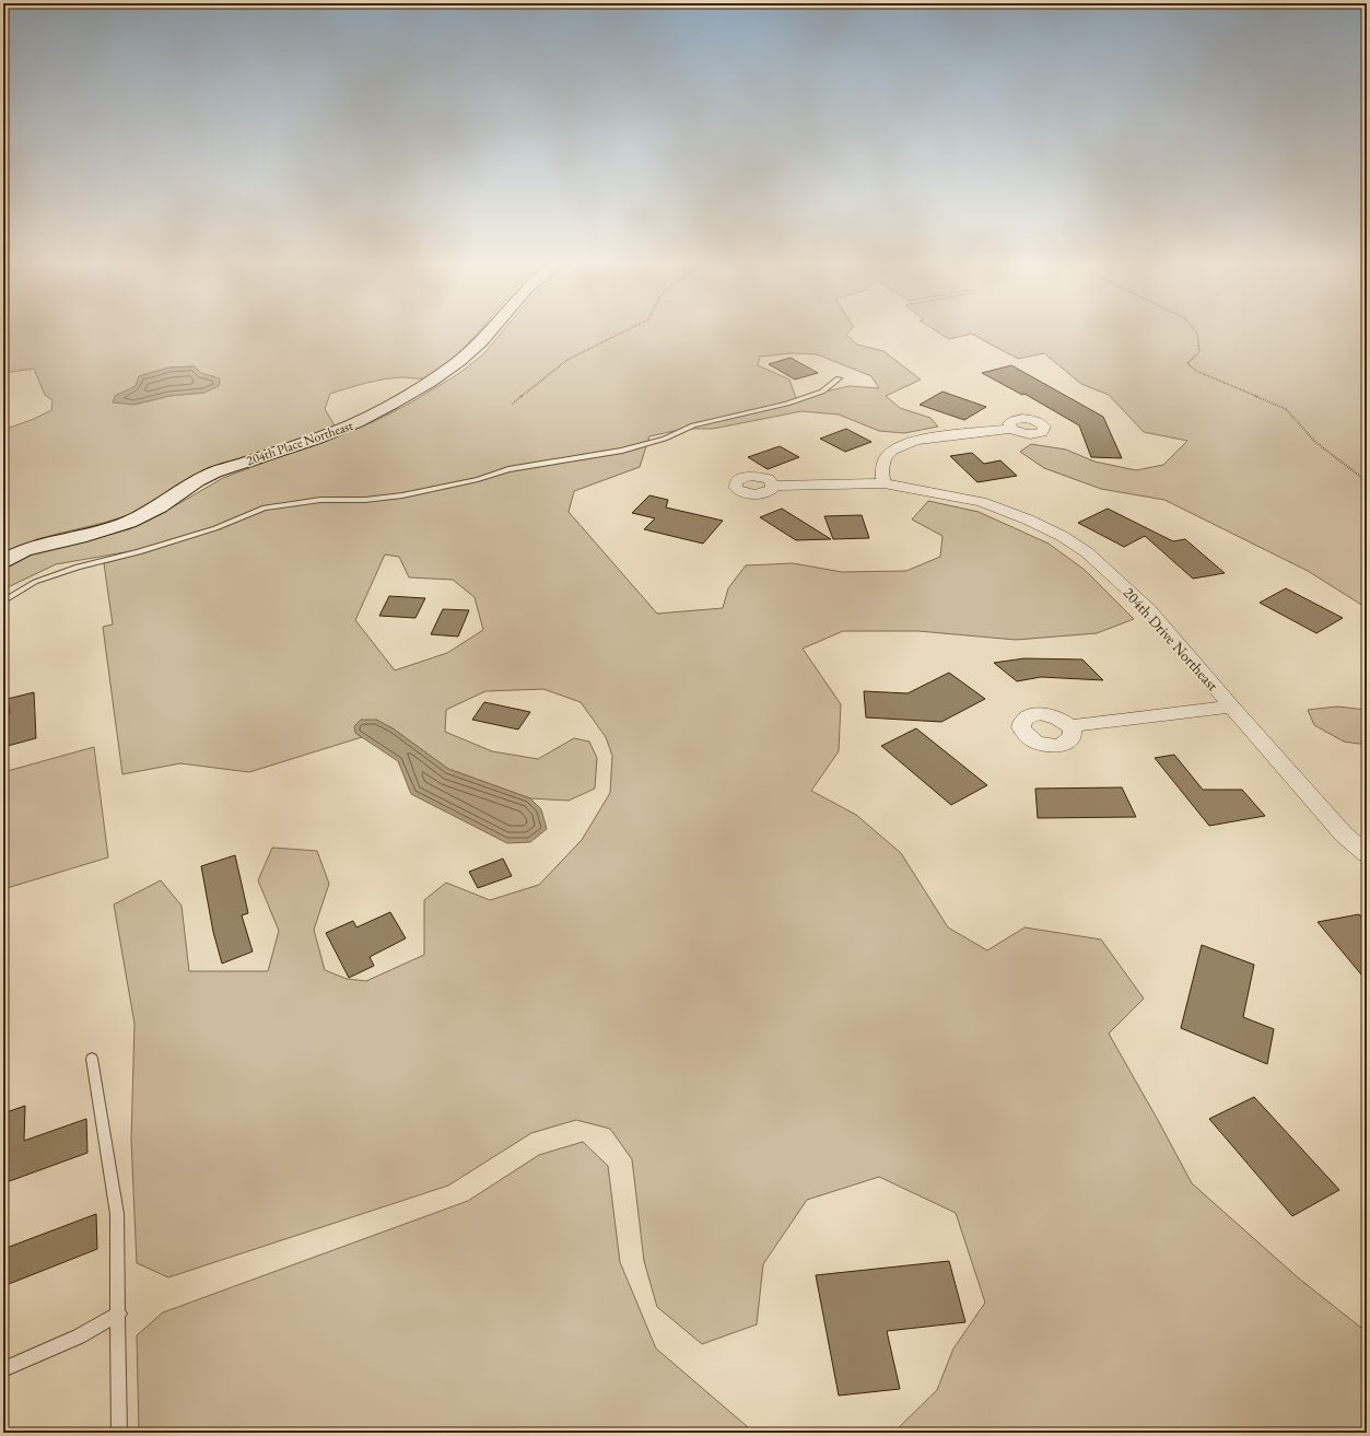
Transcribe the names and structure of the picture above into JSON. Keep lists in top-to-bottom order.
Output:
{
  "streets": {
    "street": ["204th Place Northeast", "204th Drive Northeast"]
  }
}
